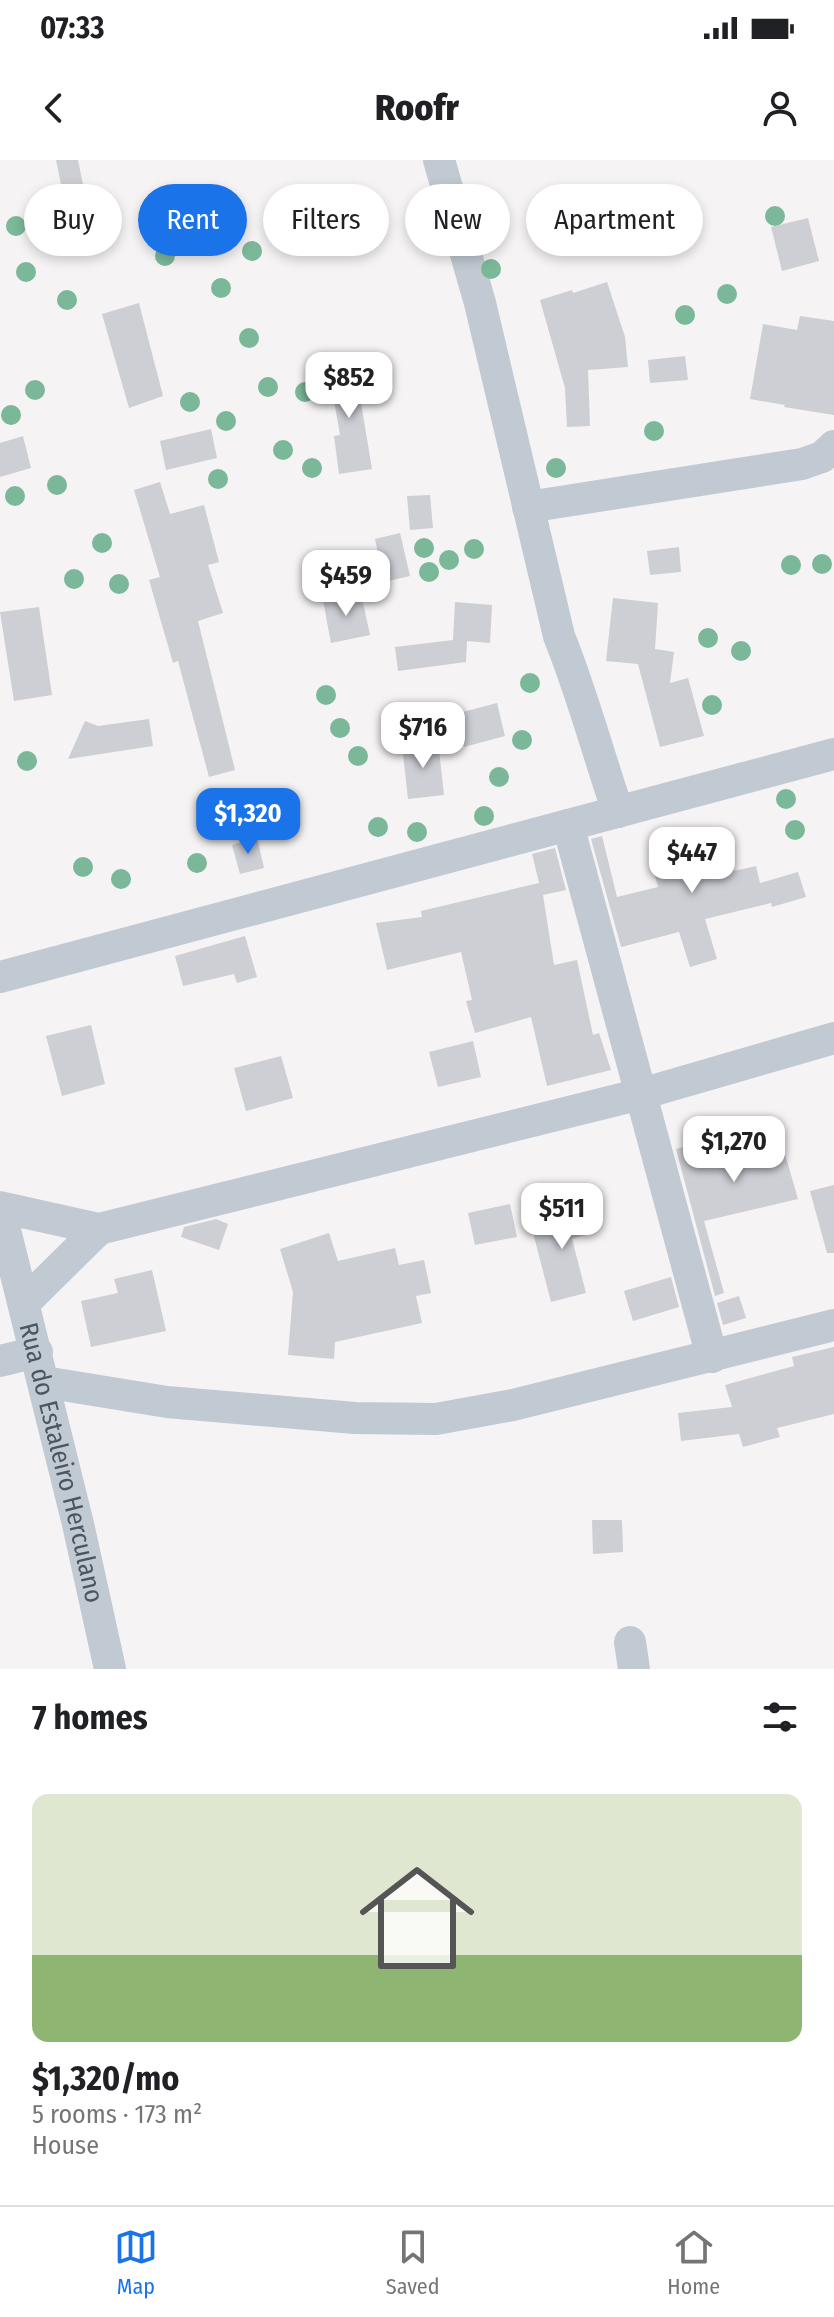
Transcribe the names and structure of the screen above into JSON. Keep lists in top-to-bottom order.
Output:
{
  "streets": {
    "street": ["Rua do Estaleiro Herculano"]
  },
  "page": {
    "status": "07:33",
    "header": "Roofr",
    "chip": [
      "Buy",
      "Rent",
      "Filters",
      "New",
      "Apartment"
    ],
    "price": [
      "$852",
      "$459",
      "$716",
      "$1,320",
      "$447",
      "$1,270",
      "$511"
    ],
    "heading": "7 homes",
    "list": [
      {
        "name": "$1,320/mo",
        "note": "5 rooms · 173 m² · House"
      }
    ],
    "tabs": ["Map", "Saved", "Home"]
  }
}
